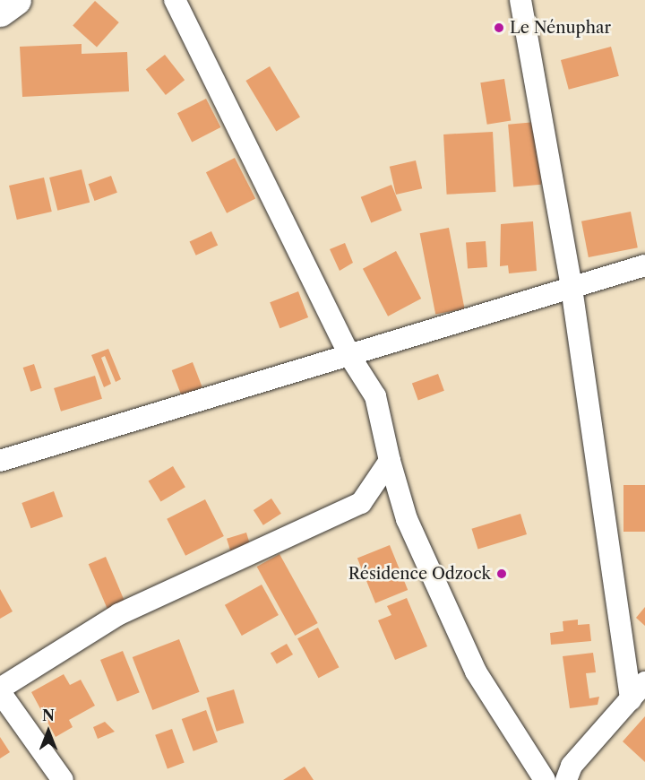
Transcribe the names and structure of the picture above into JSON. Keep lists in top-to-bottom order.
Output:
{
  "places": ["Le Nénuphar", "Résidence Odzock"],
  "north": "top"
}
